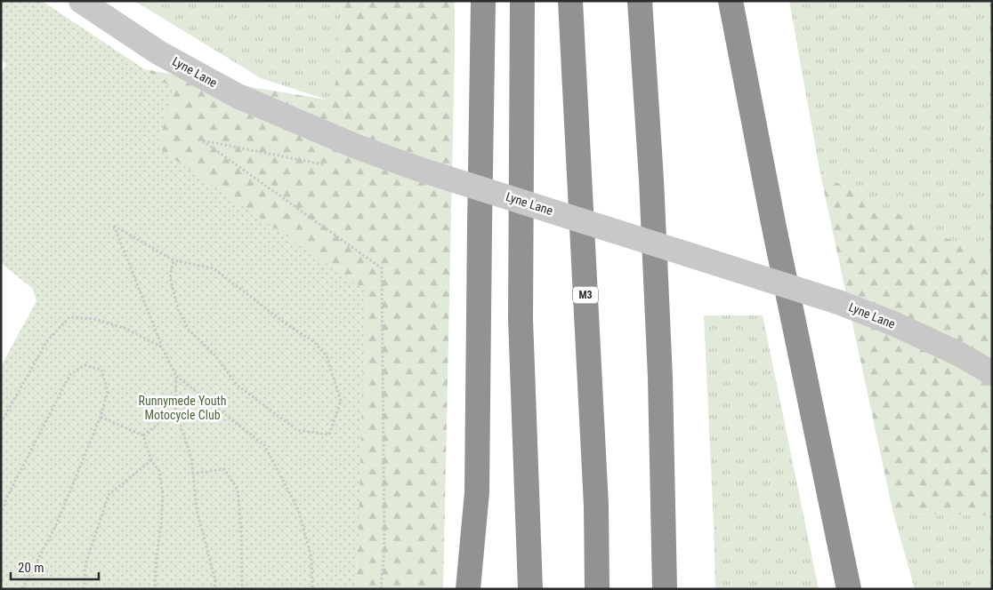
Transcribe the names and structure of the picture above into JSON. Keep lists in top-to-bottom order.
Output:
{
  "streets": {
    "highway": ["M3"],
    "street": ["Lyne Lane"]
  },
  "parks": ["Runnymede Youth Motocycle Club"],
  "scale_bar": "20 m"
}
